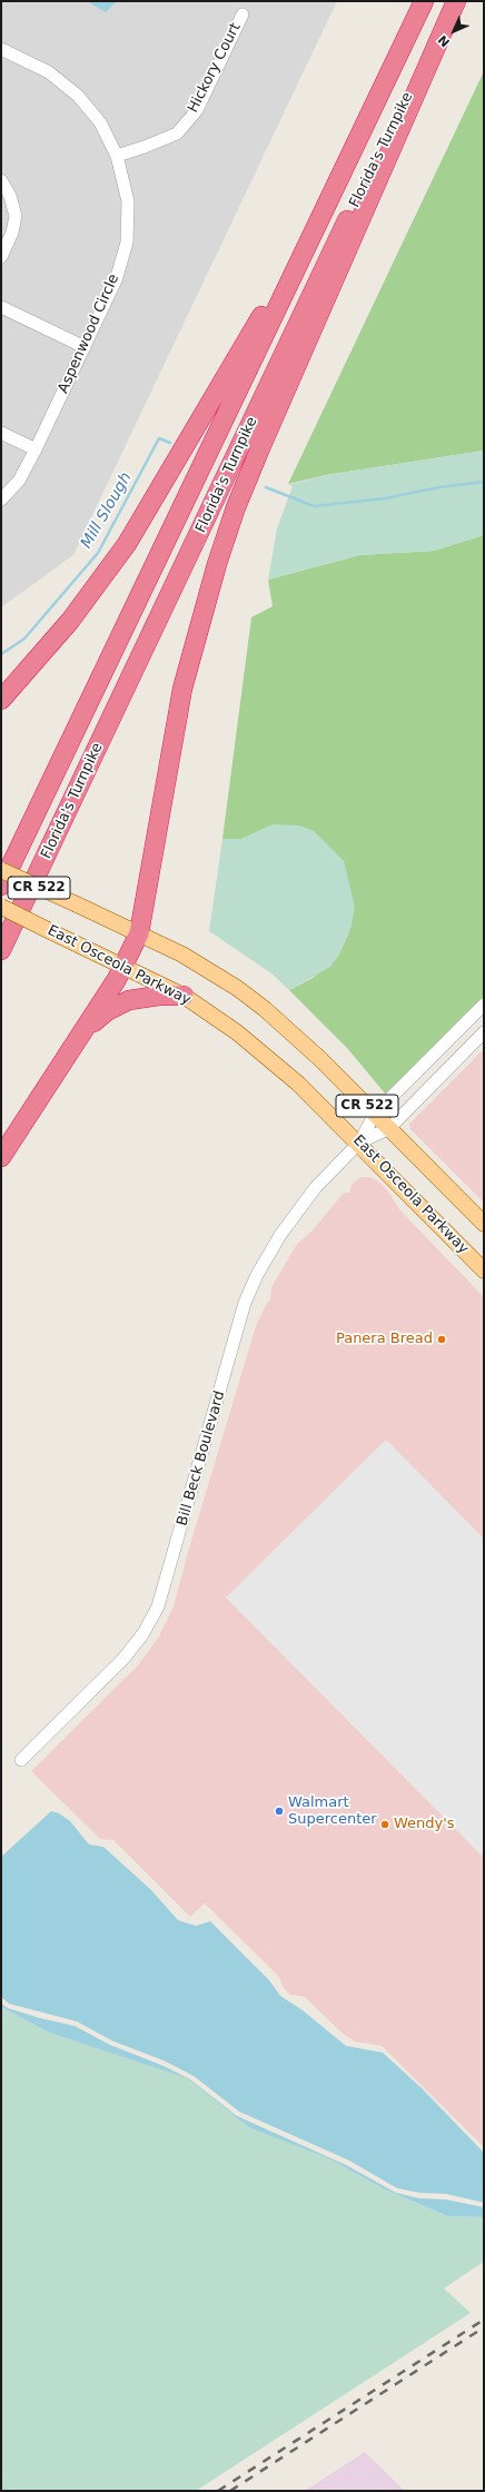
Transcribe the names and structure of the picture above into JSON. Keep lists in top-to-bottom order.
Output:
{
  "streets": {
    "highway": ["Florida's Turnpike"],
    "main road": ["CR 522", "East Osceola Parkway"],
    "street": ["Hickory Court", "Aspenwood Circle", "Bill Beck Boulevard"]
  },
  "crossings": [
    ["Hickory Court", "Aspenwood Circle"],
    ["CR 522", "Bill Beck Boulevard"],
    ["East Osceola Parkway", "Bill Beck Boulevard"]
  ],
  "water": ["Mill Slough"],
  "places": ["Panera Bread", "Walmart Supercenter", "Wendy's"],
  "north": "bottom left"
}
